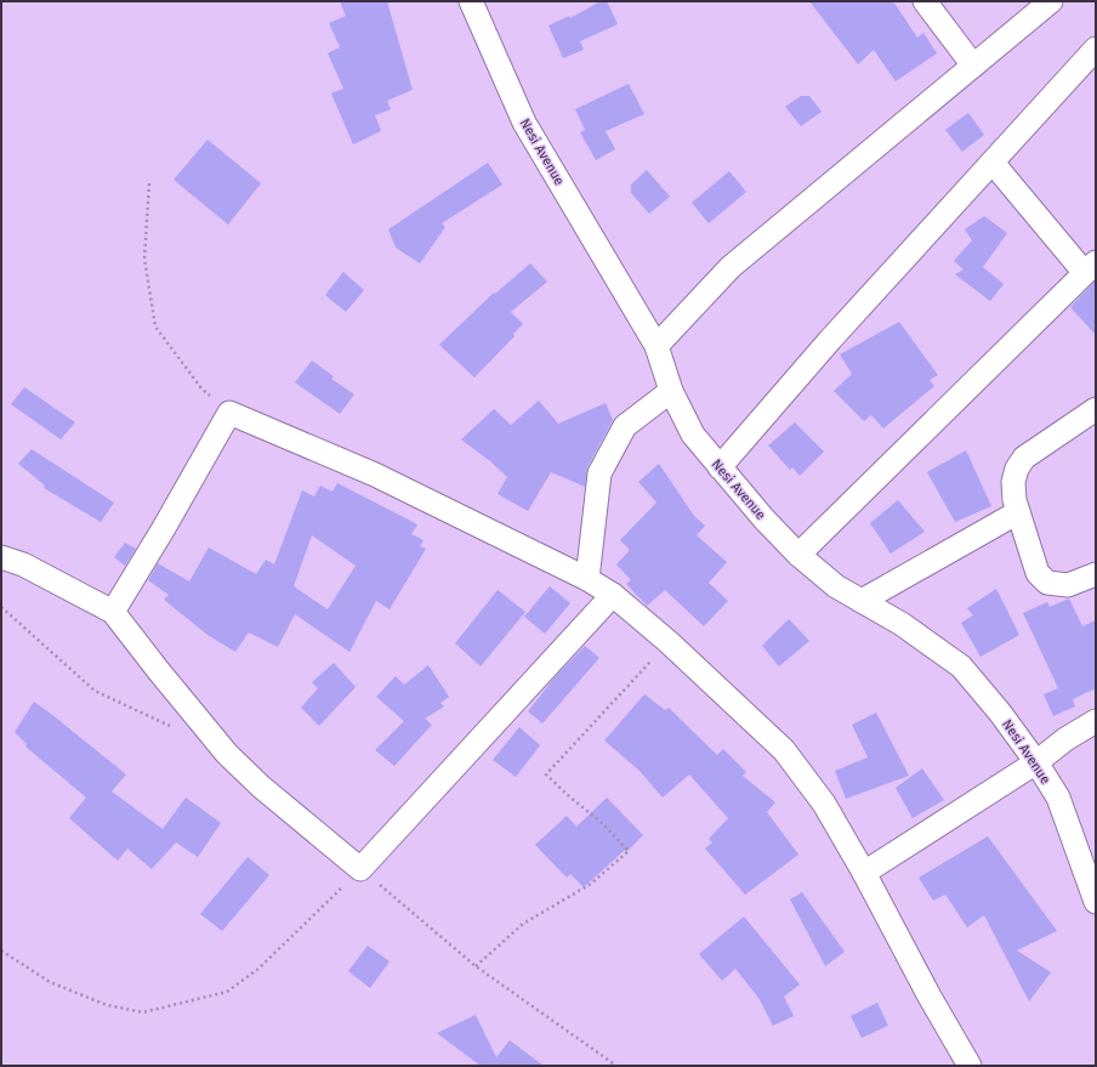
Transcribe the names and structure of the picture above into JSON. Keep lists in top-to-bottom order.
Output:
{
  "streets": {
    "street": ["Nesi Avenue"]
  }
}
